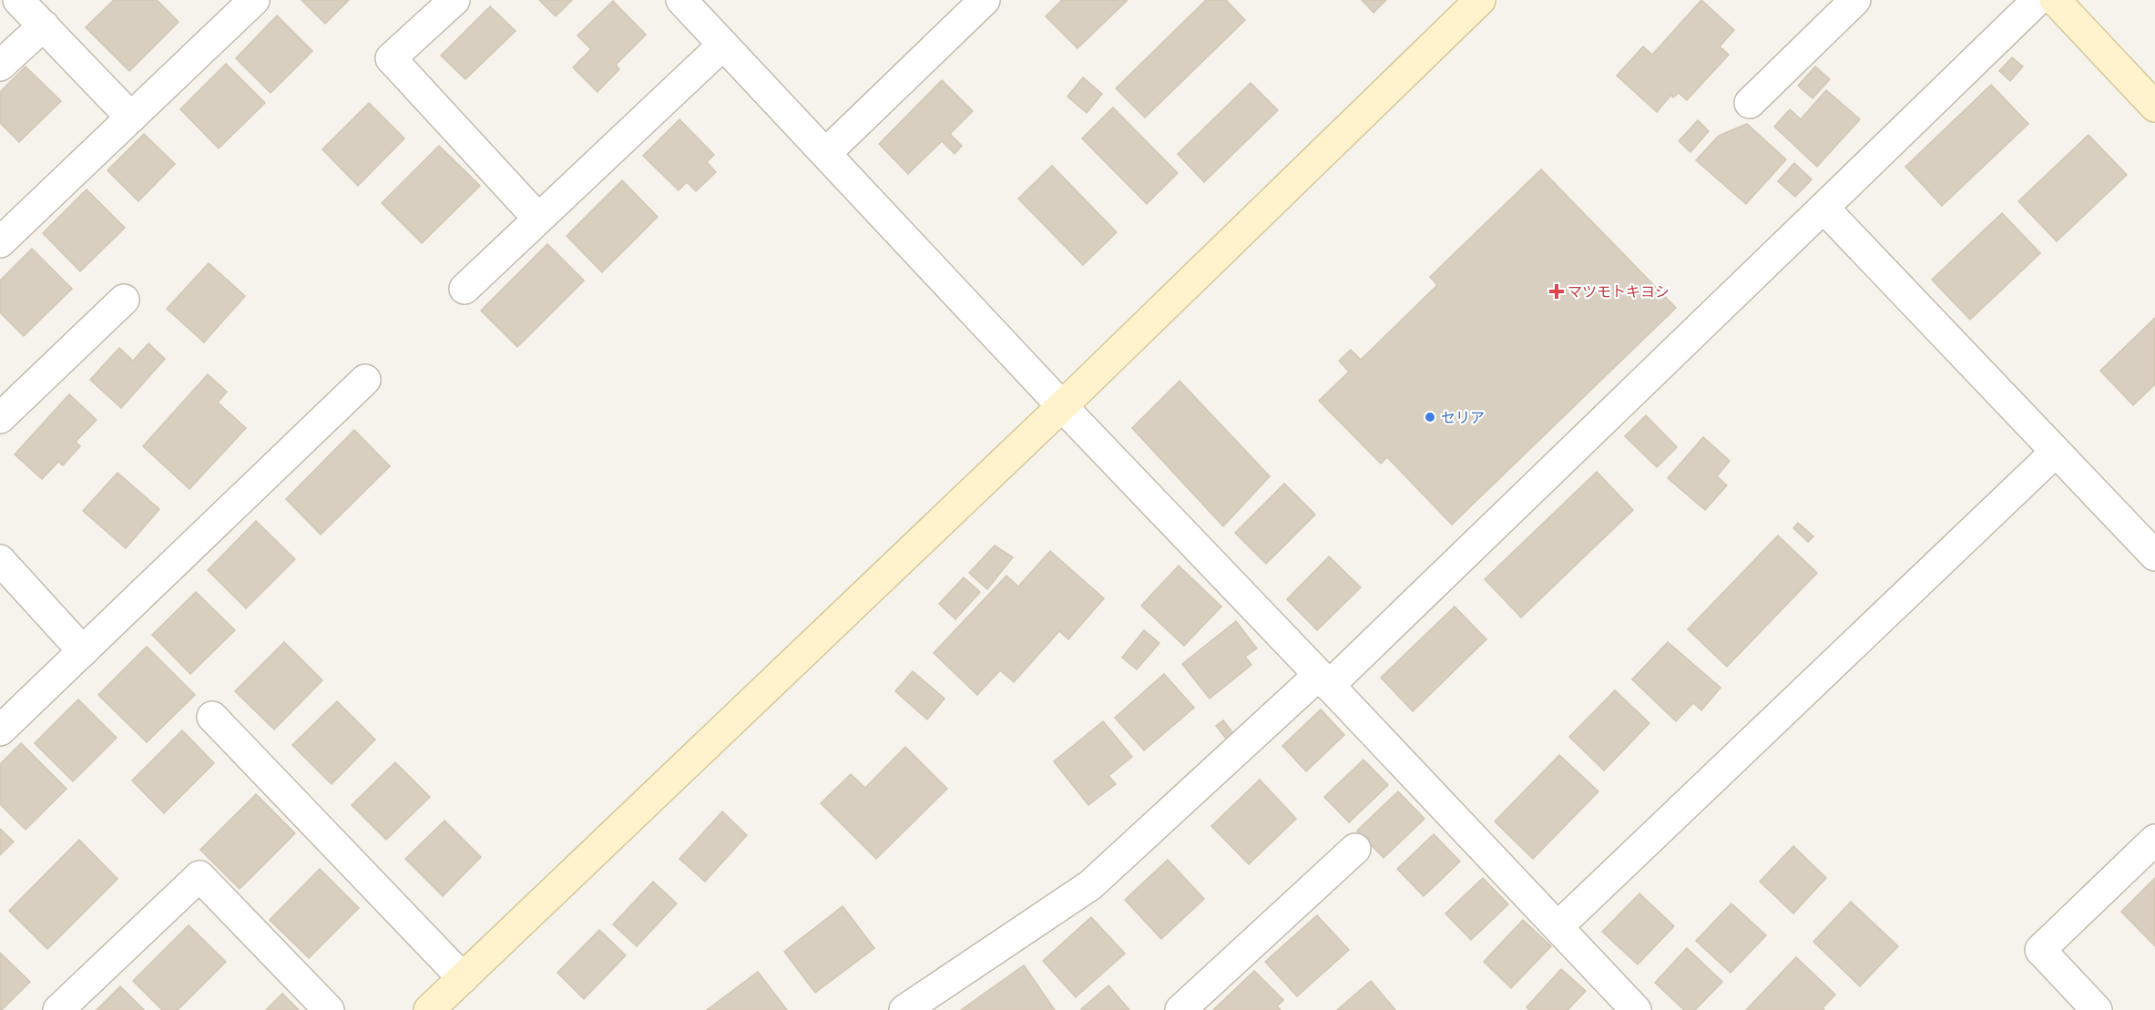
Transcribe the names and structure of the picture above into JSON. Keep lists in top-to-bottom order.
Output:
{
  "places": {
    "health": ["マツモトキヨシ"],
    "other": ["セリア"]
  }
}
